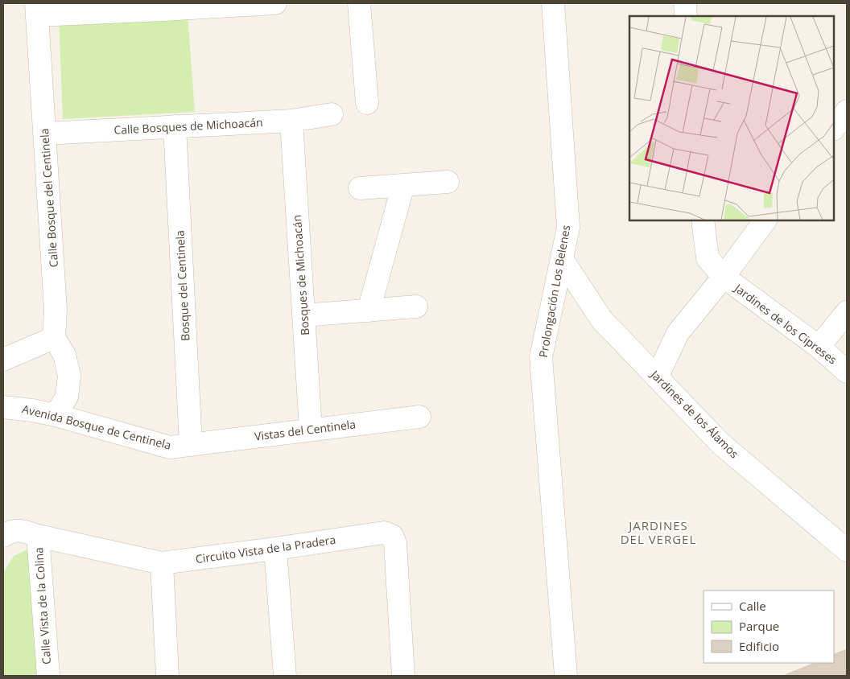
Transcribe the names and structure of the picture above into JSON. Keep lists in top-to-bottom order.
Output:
{
  "streets": {
    "street": [
      "Calle Bosques de Michoacán",
      "Calle Bosque del Centinela",
      "Bosques de Michoacán",
      "Bosque del Centinela",
      "Prolongación Los Belenes",
      "Jardines de los Cipreses",
      "Jardines de los Álamos",
      "Avenida Bosque de Centinela",
      "Vistas del Centinela",
      "Circuito Vista de la Pradera",
      "Calle Vista de la Colina"
    ]
  },
  "crossings": [
    ["Calle Bosques de Michoacán", "Calle Bosque del Centinela"],
    ["Calle Bosques de Michoacán", "Bosques de Michoacán"],
    ["Calle Bosques de Michoacán", "Bosque del Centinela"],
    ["Bosques de Michoacán", "Vistas del Centinela"],
    ["Bosque del Centinela", "Avenida Bosque de Centinela"],
    ["Bosque del Centinela", "Vistas del Centinela"],
    ["Prolongación Los Belenes", "Jardines de los Álamos"],
    ["Avenida Bosque de Centinela", "Vistas del Centinela"],
    ["Circuito Vista de la Pradera", "Calle Vista de la Colina"]
  ],
  "districts": ["JARDINES DEL VERGEL"],
  "legend": ["Calle", "Parque", "Edificio"]
}
